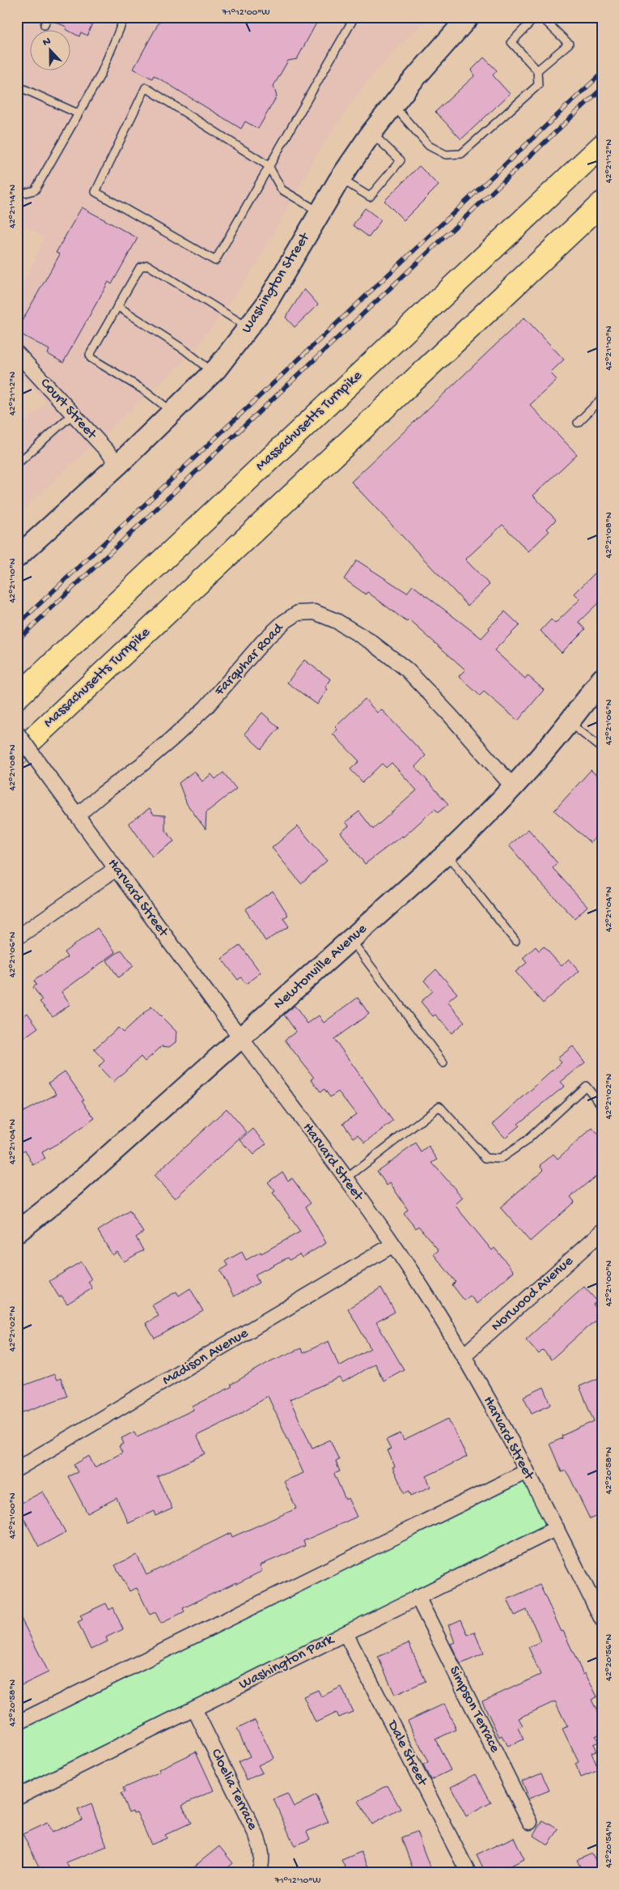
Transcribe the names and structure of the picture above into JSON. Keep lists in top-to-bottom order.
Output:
{
  "streets": {
    "highway": ["Massachusetts Turnpike"],
    "main road": ["Washington Street", "Newtonville Avenue"],
    "street": [
      "Court Street",
      "Farquhar Road",
      "Harvard Street",
      "Norwood Avenue",
      "Madison Avenue",
      "Washington Park",
      "Simpson Terrace",
      "Dale Street",
      "Cloelia Terrace"
    ]
  },
  "crossings": [
    ["Washington Street", "Court Street"],
    ["Farquhar Road", "Harvard Street"],
    ["Farquhar Road", "Newtonville Avenue"],
    ["Harvard Street", "Newtonville Avenue"],
    ["Harvard Street", "Norwood Avenue"],
    ["Harvard Street", "Madison Avenue"],
    ["Harvard Street", "Washington Park"],
    ["Washington Park", "Simpson Terrace"],
    ["Washington Park", "Dale Street"],
    ["Washington Park", "Cloelia Terrace"]
  ],
  "north": "top",
  "coordinates": [
    "71°12'00\"W",
    "42°21'12\"N",
    "42°21'14\"N",
    "42°21'10\"N",
    "42°21'08\"N",
    "42°21'06\"N",
    "42°21'04\"N",
    "42°21'02\"N",
    "42°21'00\"N",
    "42°20'58\"N",
    "42°20'56\"N",
    "42°20'54\"N",
    "71°12'10\"W"
  ]
}
